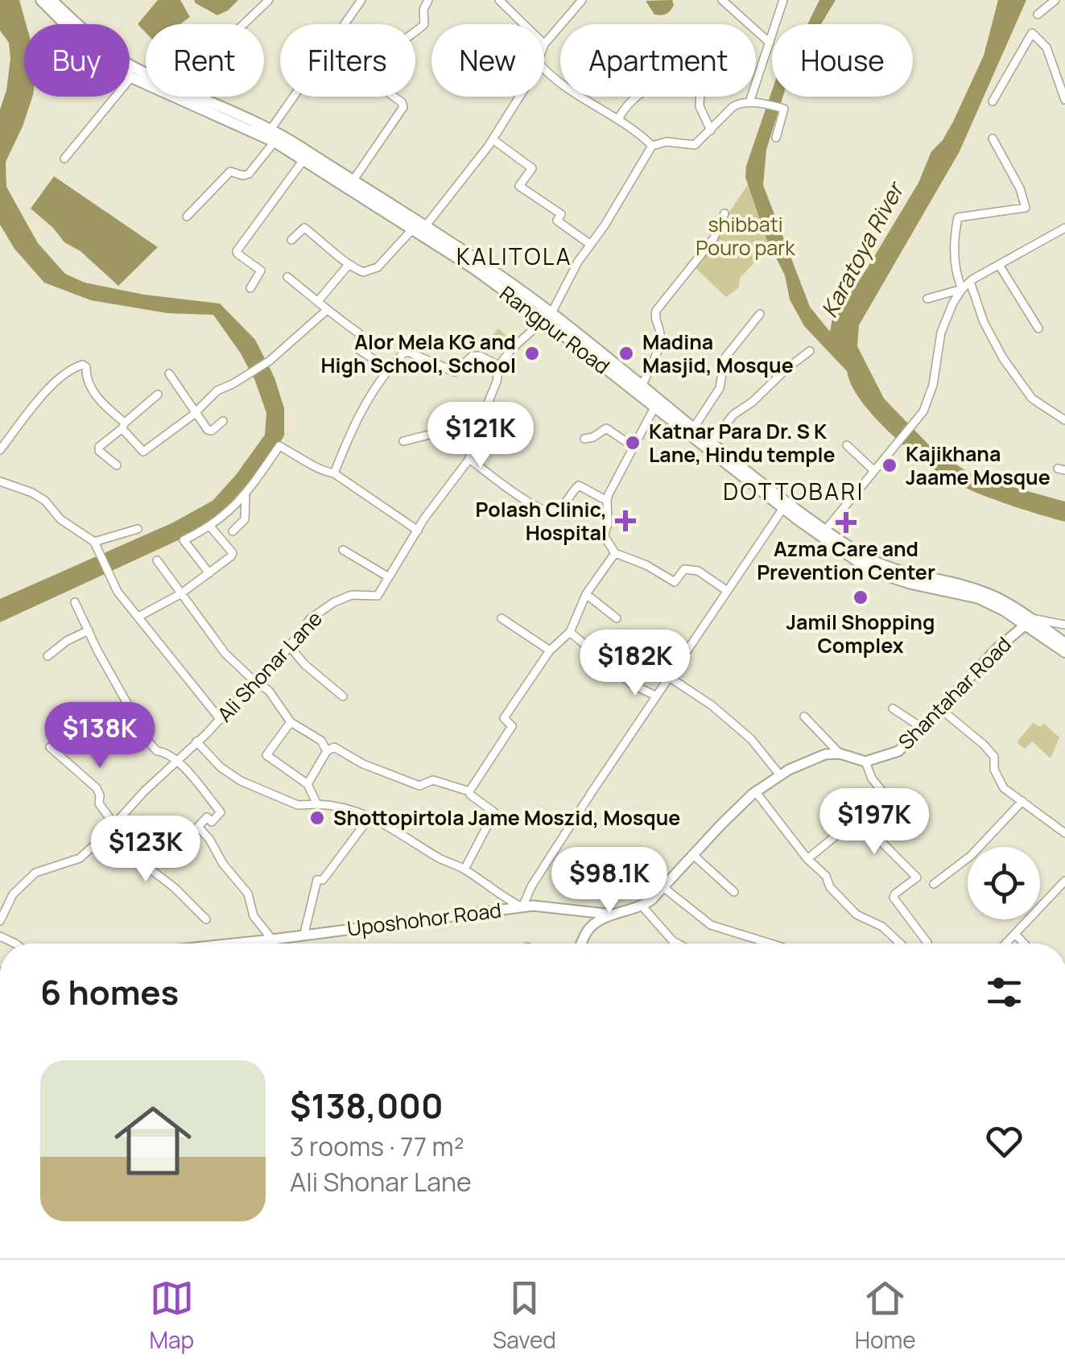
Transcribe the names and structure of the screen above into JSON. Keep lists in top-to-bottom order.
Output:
{
  "streets": {
    "highway": ["Rangpur Road"],
    "main road": ["Shantahar Road", "Uposhohor Road"],
    "street": ["Ali Shonar Lane"]
  },
  "crossings": [
    ["Rangpur Road", "Shantahar Road"]
  ],
  "districts": ["KALITOLA", "DOTTOBARI"],
  "water": ["Karatoya River"],
  "parks": ["shibbati Pouro park"],
  "places": {
    "other": [
      "Alor Mela KG and High School, School",
      "Madina Masjid, Mosque",
      "Katnar Para Dr. S K Lane, Hindu temple",
      "Kajikhana Jaame Mosque",
      "Jamil Shopping Complex",
      "Shottopirtola Jame Moszid, Mosque"
    ],
    "health": ["Polash Clinic, Hospital", "Azma Care and Prevention Center"]
  },
  "page": {
    "chip": [
      "Buy",
      "Rent",
      "Filters",
      "New",
      "Apartment",
      "House"
    ],
    "price": [
      "$121K",
      "$182K",
      "$138K",
      "$197K",
      "$123K",
      "$98.1K"
    ],
    "heading": "6 homes",
    "list": [
      {
        "name": "$138,000",
        "note": "3 rooms · 77 m² · Ali Shonar Lane"
      }
    ],
    "tabs": ["Map", "Saved", "Home"]
  }
}
